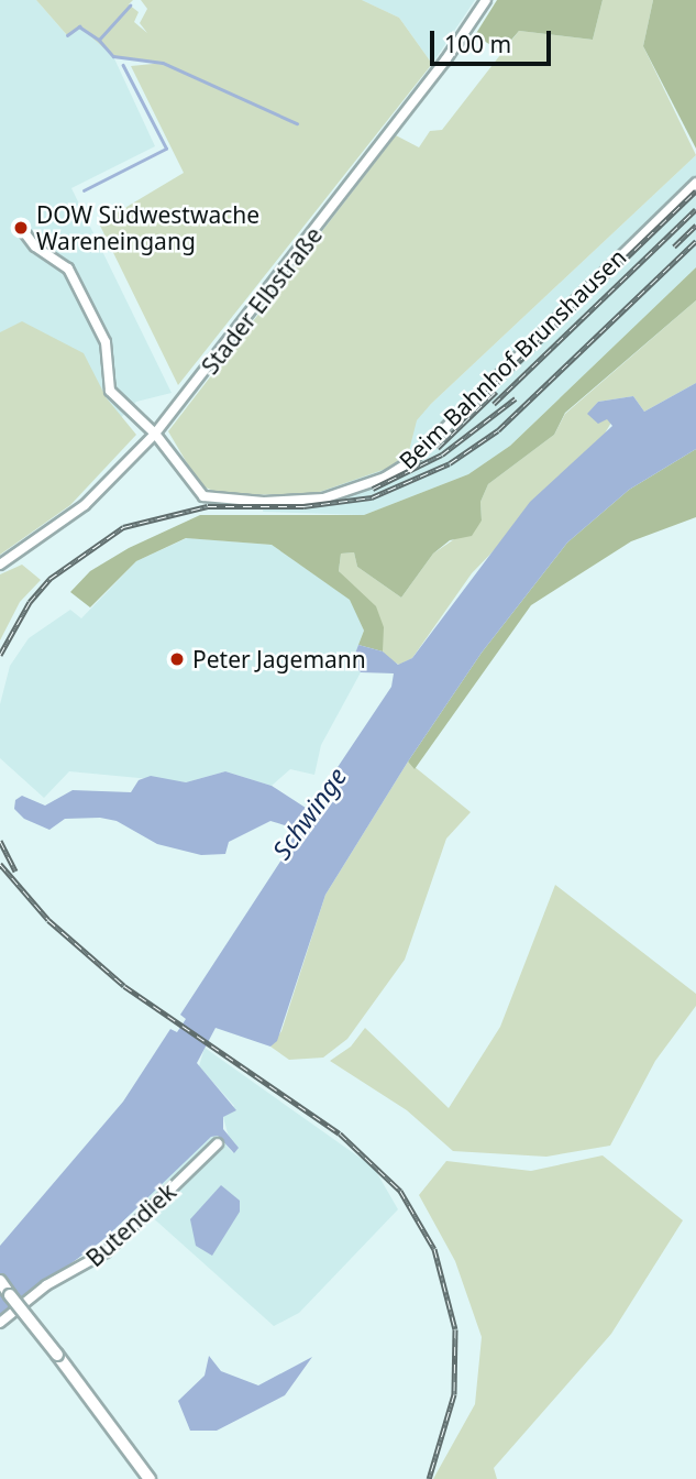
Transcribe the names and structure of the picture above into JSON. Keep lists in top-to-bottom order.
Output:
{
  "streets": {
    "street": ["Stader Elbstraße", "Beim Bahnhof Brunshausen", "Butendiek"]
  },
  "crossings": [
    ["Stader Elbstraße", "Beim Bahnhof Brunshausen"]
  ],
  "water": ["Schwinge"],
  "places": ["DOW Südwestwache Wareneingang", "Peter Jagemann"],
  "scale_bar": "100 m"
}
